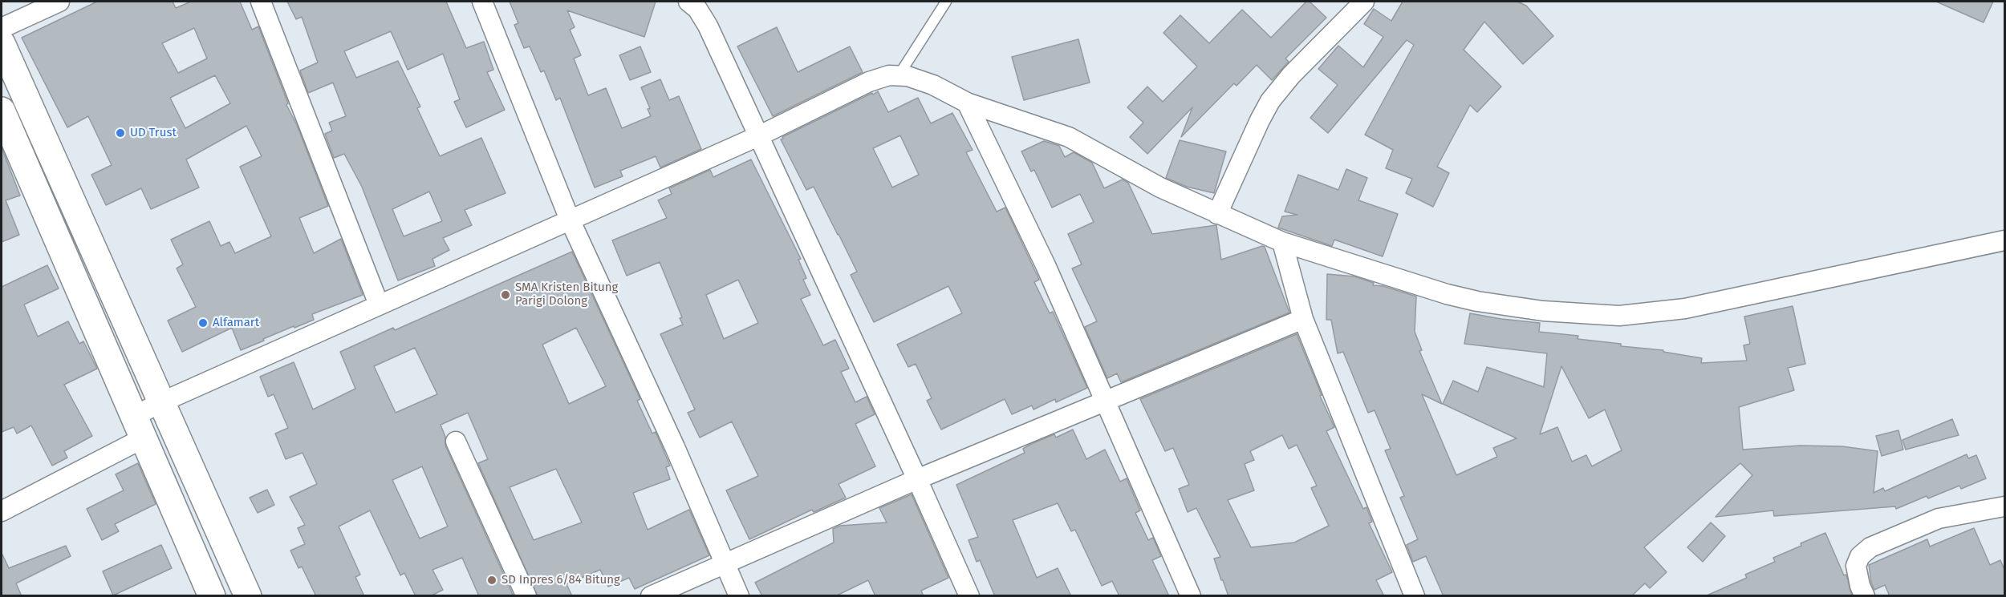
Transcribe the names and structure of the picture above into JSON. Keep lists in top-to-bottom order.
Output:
{
  "places": [
    "UD Trust",
    "SMA Kristen Bitung Parigi Dolong",
    "Alfamart",
    "SD Inpres 6/84 Bitung"
  ]
}
